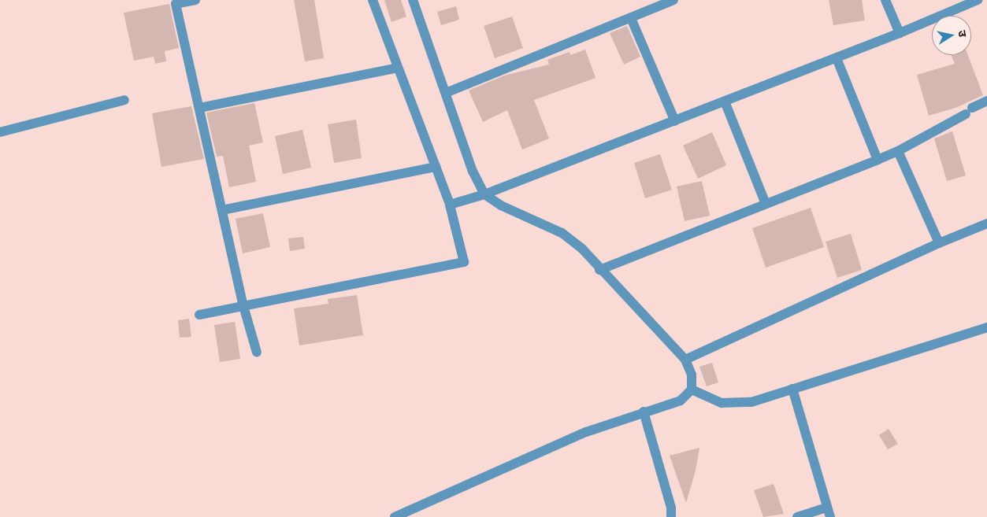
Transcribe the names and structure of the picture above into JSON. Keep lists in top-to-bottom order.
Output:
{
  "north": "right"
}
